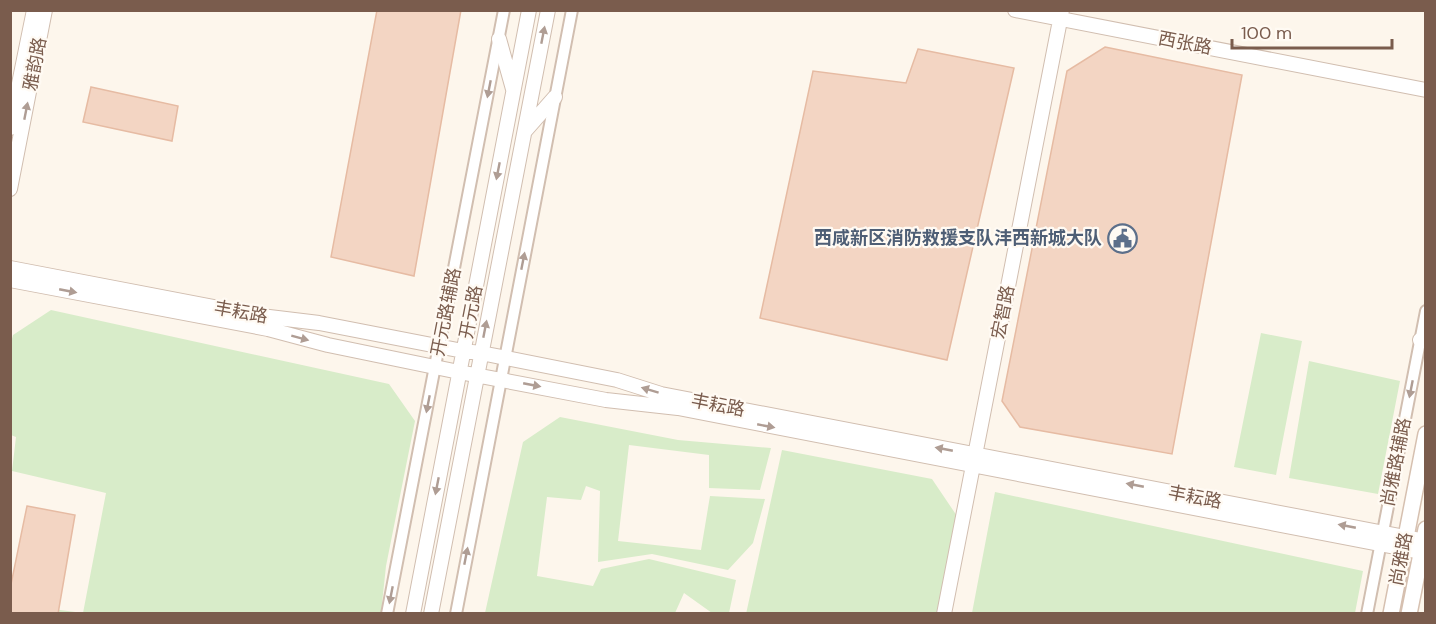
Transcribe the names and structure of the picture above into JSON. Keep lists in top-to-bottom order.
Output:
{
  "streets": {
    "main road": ["尚雅路"],
    "street": [
      "西张路",
      "雅韵路",
      "丰耘路",
      "开元路辅路",
      "开元路",
      "宏智路",
      "尚雅路辅路"
    ]
  },
  "crossings": [
    ["西张路", "宏智路"],
    ["丰耘路", "开元路辅路"],
    ["丰耘路", "开元路"],
    ["丰耘路", "宏智路"],
    ["丰耘路", "尚雅路辅路"],
    ["丰耘路", "尚雅路"]
  ],
  "one_way": ["尚雅路辅路"],
  "places": {
    "public building": ["西咸新区消防救援支队沣西新城大队"]
  },
  "scale_bar": "100 m"
}
